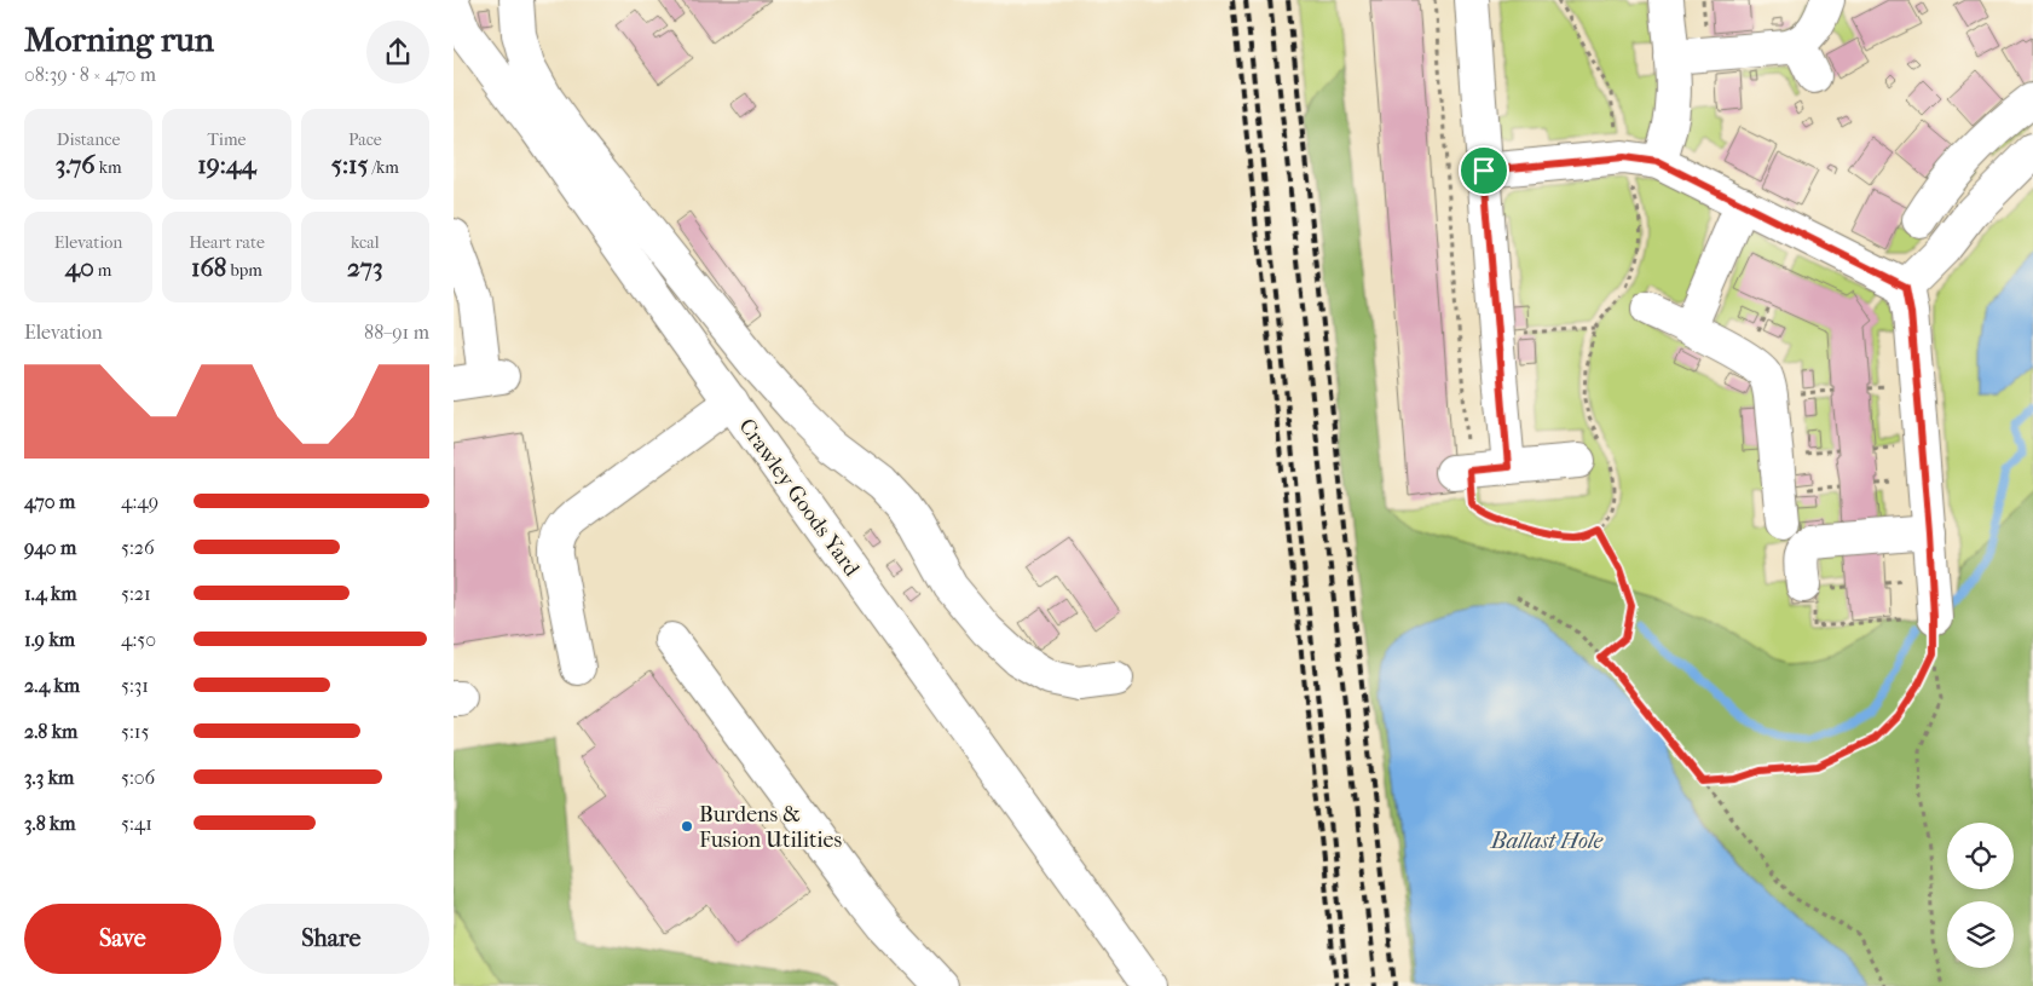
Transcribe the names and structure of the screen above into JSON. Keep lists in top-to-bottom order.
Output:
{
  "streets": {
    "street": ["Crawley Goods Yard"]
  },
  "water": ["Ballast Hole"],
  "places": ["Burdens & Fusion Utilities"],
  "page": {
    "heading": ["Morning run", "08:39 · 8 × 470 m"],
    "stats": [
      ["Distance", "3.76 km"],
      ["Time", "19:44"],
      ["Pace", "5:15 /km"],
      ["Elevation", "40 m"],
      ["Heart rate", "168 bpm"],
      ["kcal", "273"]
    ],
    "chart": ["Elevation", "88–91 m"],
    "list": [
      {
        "name": "470 m",
        "note": "4:49"
      },
      {
        "name": "940 m",
        "note": "5:26"
      },
      {
        "name": "1.4 km",
        "note": "5:21"
      },
      {
        "name": "1.9 km",
        "note": "4:50"
      },
      {
        "name": "2.4 km",
        "note": "5:31"
      },
      {
        "name": "2.8 km",
        "note": "5:15"
      },
      {
        "name": "3.3 km",
        "note": "5:06"
      },
      {
        "name": "3.8 km",
        "note": "5:41"
      }
    ],
    "buttons": ["Save", "Share"]
  }
}
